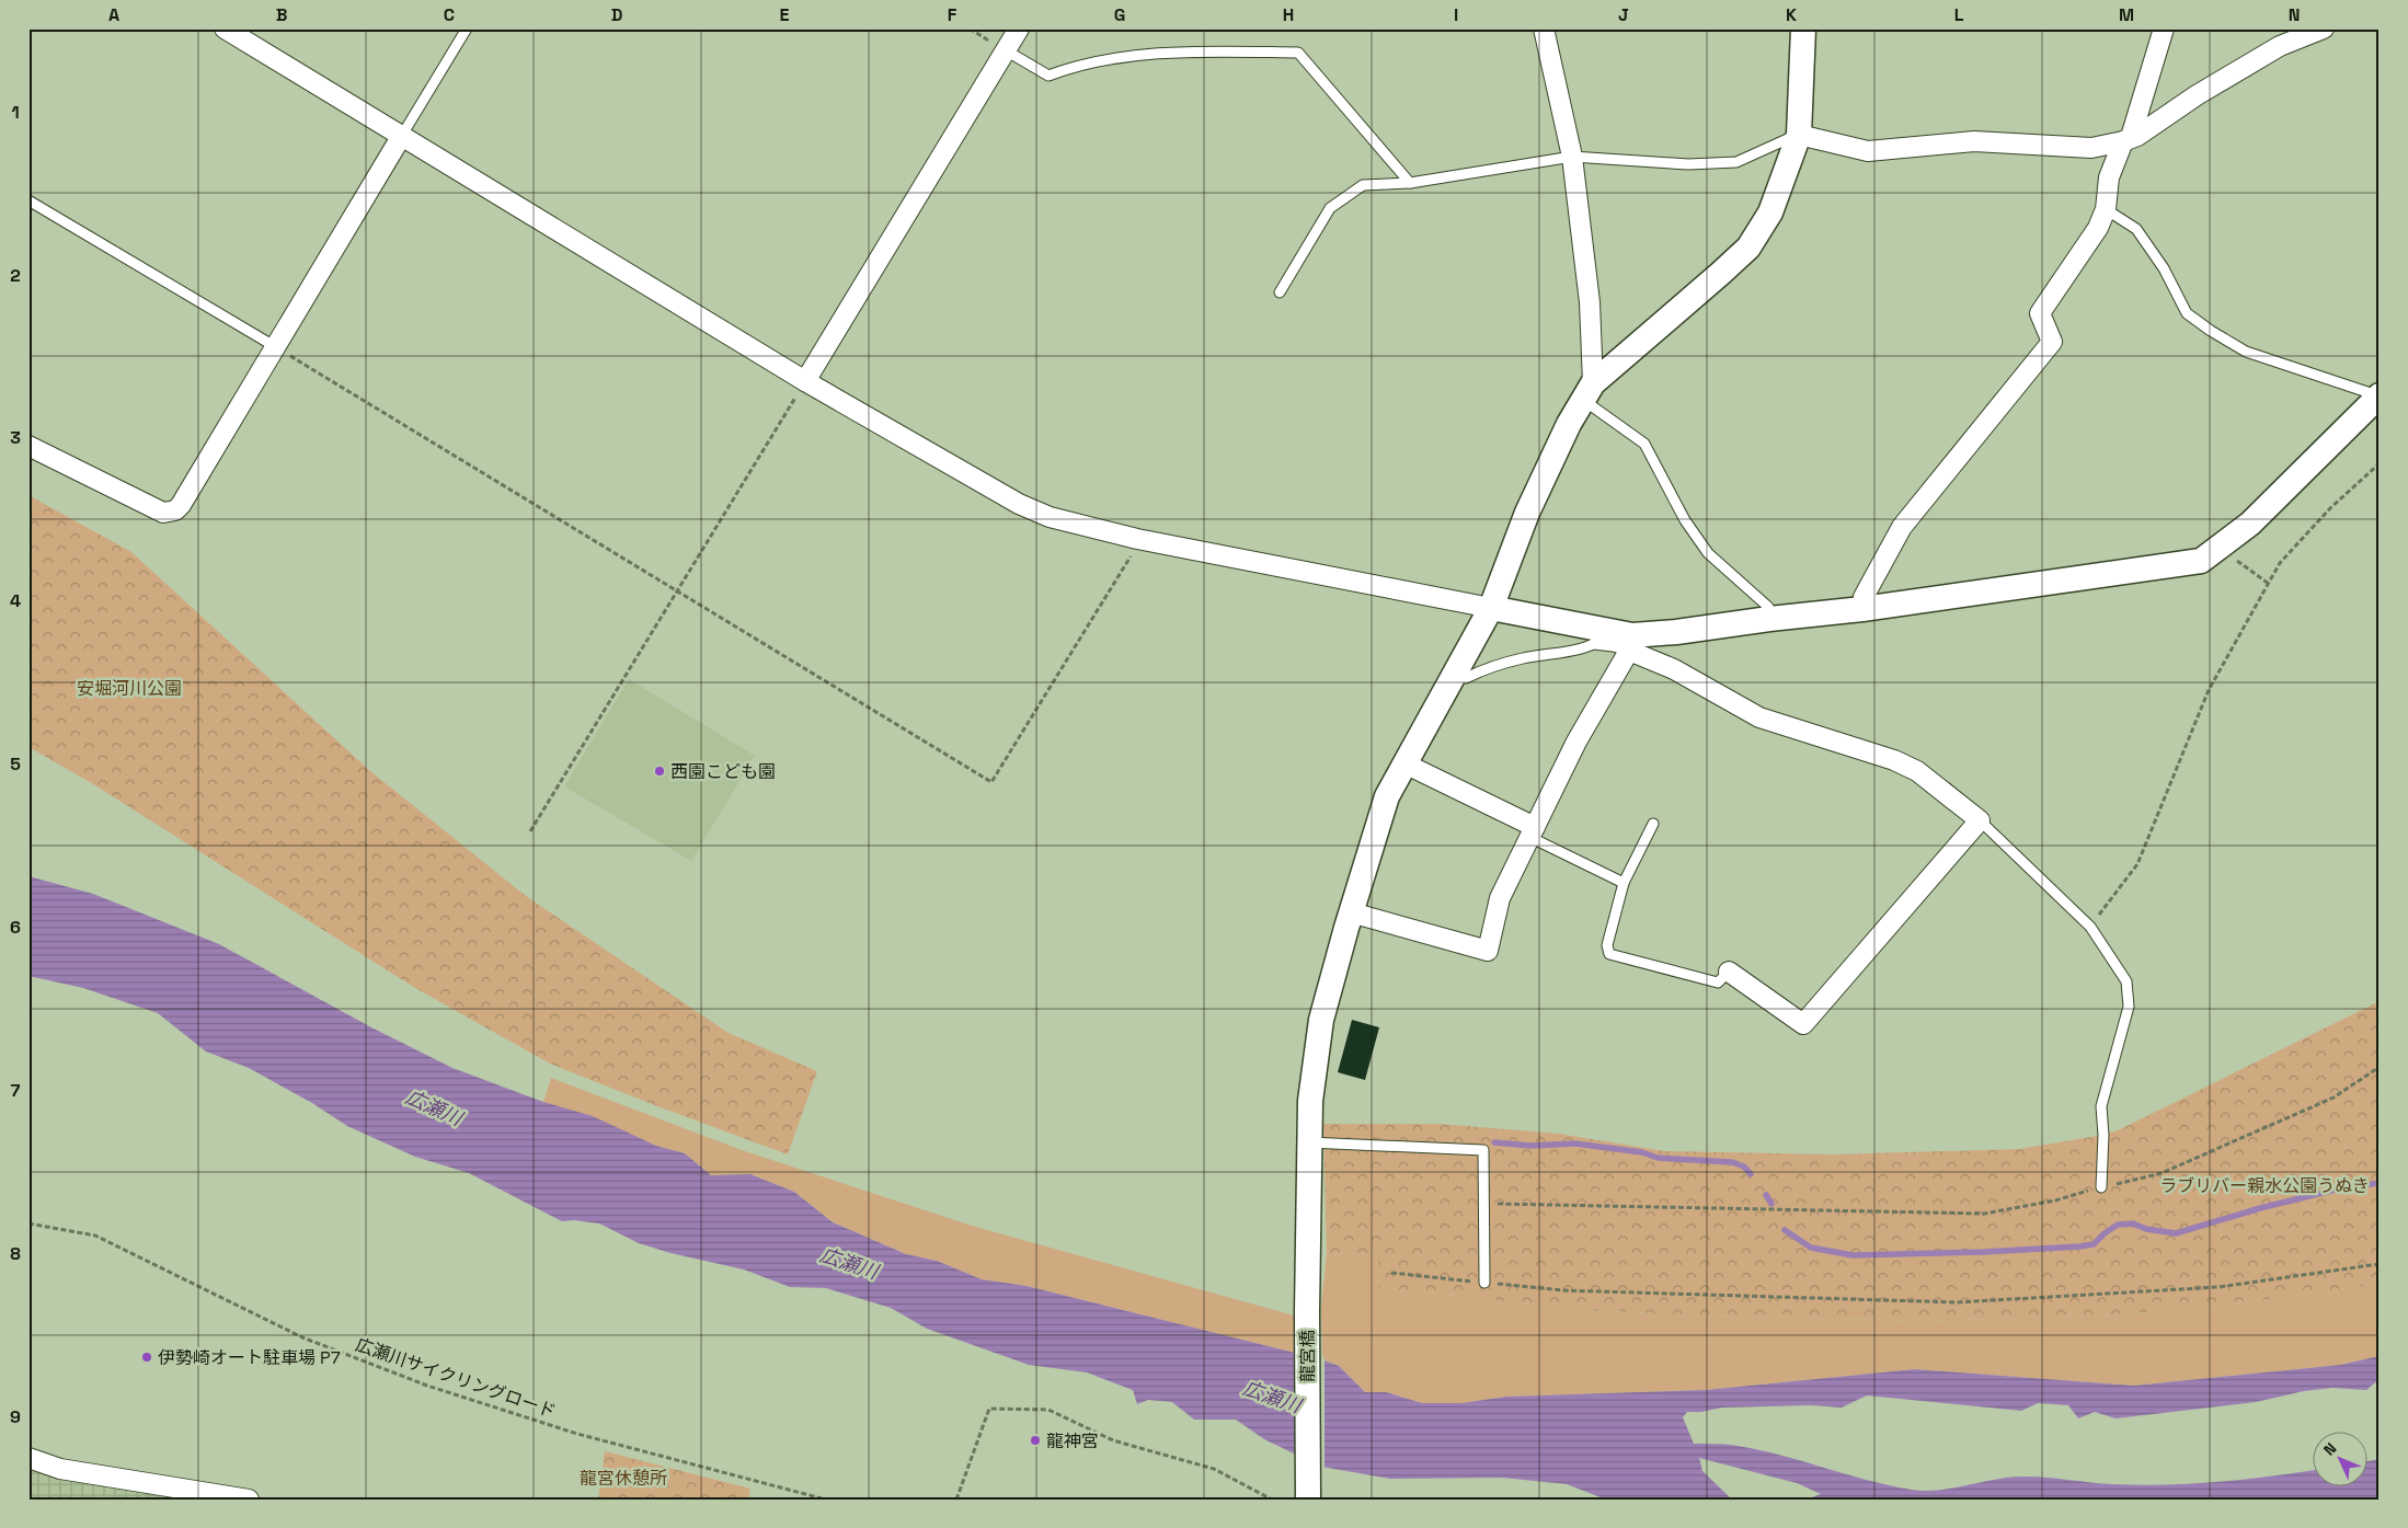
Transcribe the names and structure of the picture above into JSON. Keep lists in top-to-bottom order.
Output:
{
  "streets": {
    "street": ["龍宮橋"],
    "path": ["広瀬川サイクリングロード"]
  },
  "water": ["広瀬川"],
  "parks": ["安堀河川公園", "ラブリバー親水公園うぬき", "龍宮休憩所"],
  "places": ["西園こども園", "伊勢崎オート駐車場 P7", "龍神宮"],
  "north": "top left",
  "grid": {
    "columns": [
      "A",
      "B",
      "C",
      "D",
      "E",
      "F",
      "G",
      "H",
      "I",
      "J",
      "K",
      "L",
      "M",
      "N"
    ],
    "rows": [
      "1",
      "2",
      "3",
      "4",
      "5",
      "6",
      "7",
      "8",
      "9"
    ]
  }
}
